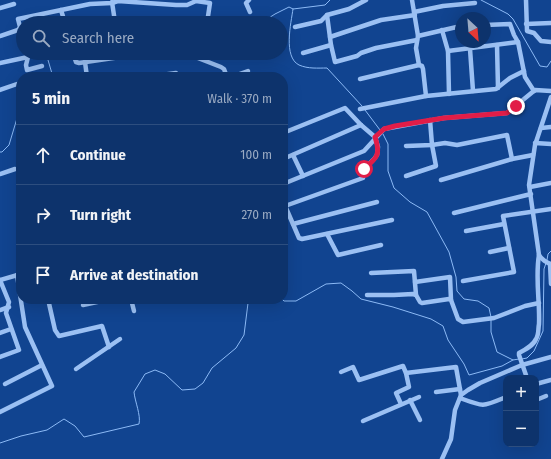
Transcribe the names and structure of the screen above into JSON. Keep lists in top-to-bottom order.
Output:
{
  "north": "bottom right",
  "page": {
    "search": "Search here",
    "heading": ["5 min", "Walk · 370 m"],
    "list": [
      ["Continue", "100 m"],
      ["Turn right", "270 m"],
      "Arrive at destination"
    ],
    "map_buttons": ["+", "−"]
  }
}
